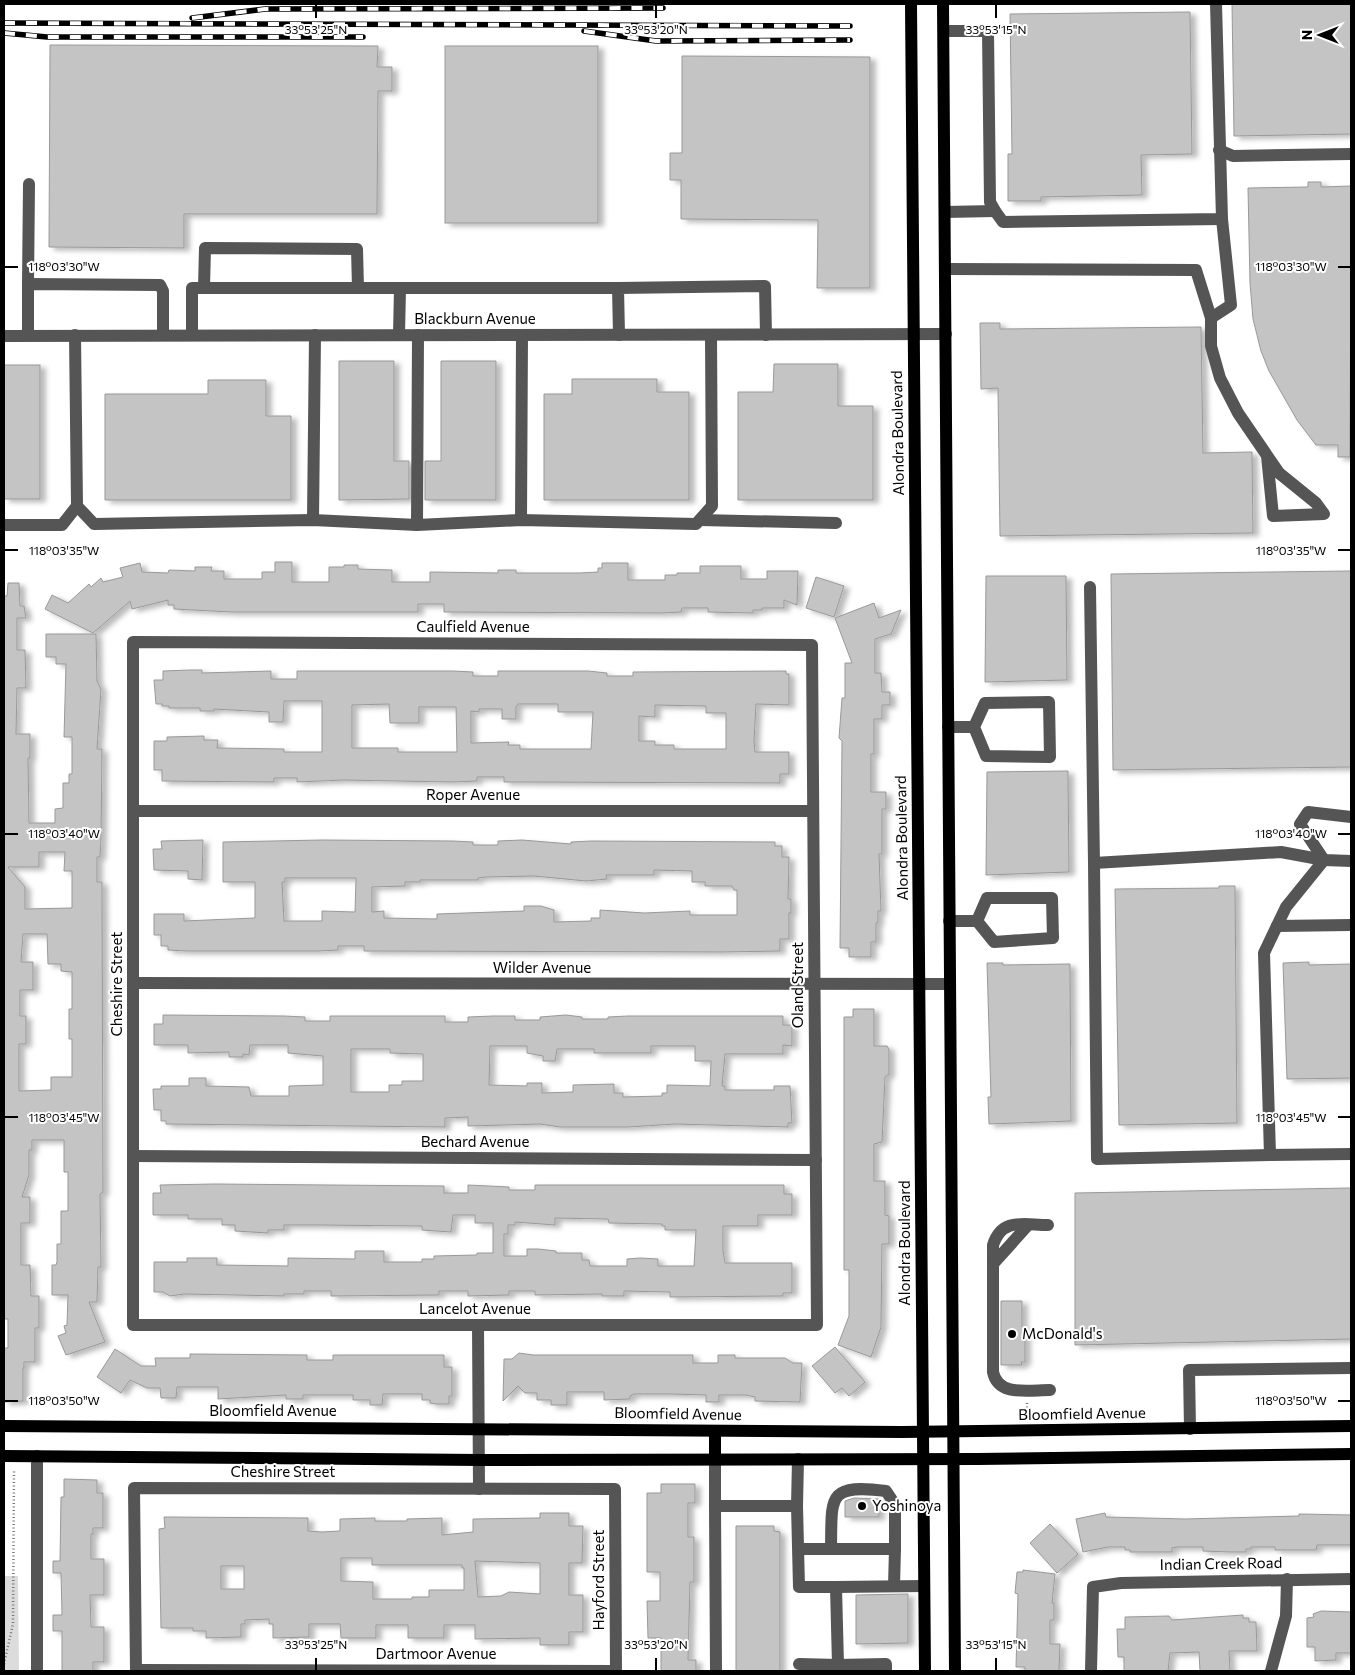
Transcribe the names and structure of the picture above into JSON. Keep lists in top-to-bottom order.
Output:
{
  "streets": {
    "main road": ["Alondra Boulevard", "Bloomfield Avenue"],
    "street": [
      "Blackburn Avenue",
      "Caulfield Avenue",
      "Roper Avenue",
      "Wilder Avenue",
      "Cheshire Street",
      "Oland Street",
      "Bechard Avenue",
      "Lancelot Avenue",
      "Indian Creek Road",
      "Hayford Street",
      "Dartmoor Avenue"
    ]
  },
  "crossings": [
    ["Blackburn Avenue", "Alondra Boulevard"],
    ["Alondra Boulevard", "Wilder Avenue"],
    ["Alondra Boulevard", "Bloomfield Avenue"],
    ["Caulfield Avenue", "Cheshire Street"],
    ["Caulfield Avenue", "Oland Street"],
    ["Roper Avenue", "Cheshire Street"],
    ["Roper Avenue", "Oland Street"],
    ["Wilder Avenue", "Cheshire Street"],
    ["Wilder Avenue", "Oland Street"],
    ["Cheshire Street", "Bechard Avenue"],
    ["Cheshire Street", "Lancelot Avenue"],
    ["Cheshire Street", "Hayford Street"],
    ["Cheshire Street", "Dartmoor Avenue"],
    ["Oland Street", "Bechard Avenue"],
    ["Oland Street", "Lancelot Avenue"],
    ["Hayford Street", "Dartmoor Avenue"]
  ],
  "places": ["McDonald's", "Yoshinoya"],
  "north": "left",
  "coordinates": [
    "33°53'25\"N",
    "33°53'20\"N",
    "33°53'15\"N",
    "118°03'30\"W",
    "118°03'35\"W",
    "118°03'40\"W",
    "118°03'45\"W",
    "118°03'50\"W"
  ]
}
